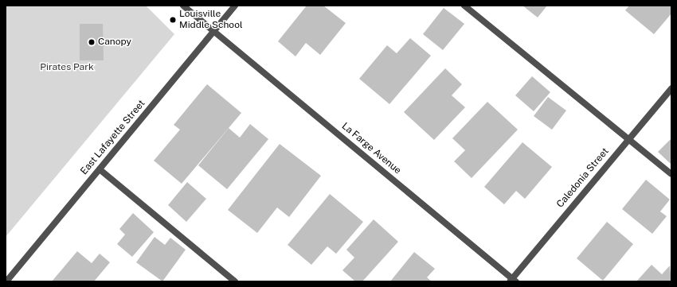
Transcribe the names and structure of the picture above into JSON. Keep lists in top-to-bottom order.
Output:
{
  "streets": {
    "street": ["East Lafayette Street", "La Farge Avenue", "Caledonia Street"]
  },
  "crossings": [
    ["East Lafayette Street", "La Farge Avenue"],
    ["La Farge Avenue", "Caledonia Street"]
  ],
  "parks": ["Pirates Park"],
  "places": ["Louisville Middle School", "Canopy"]
}
